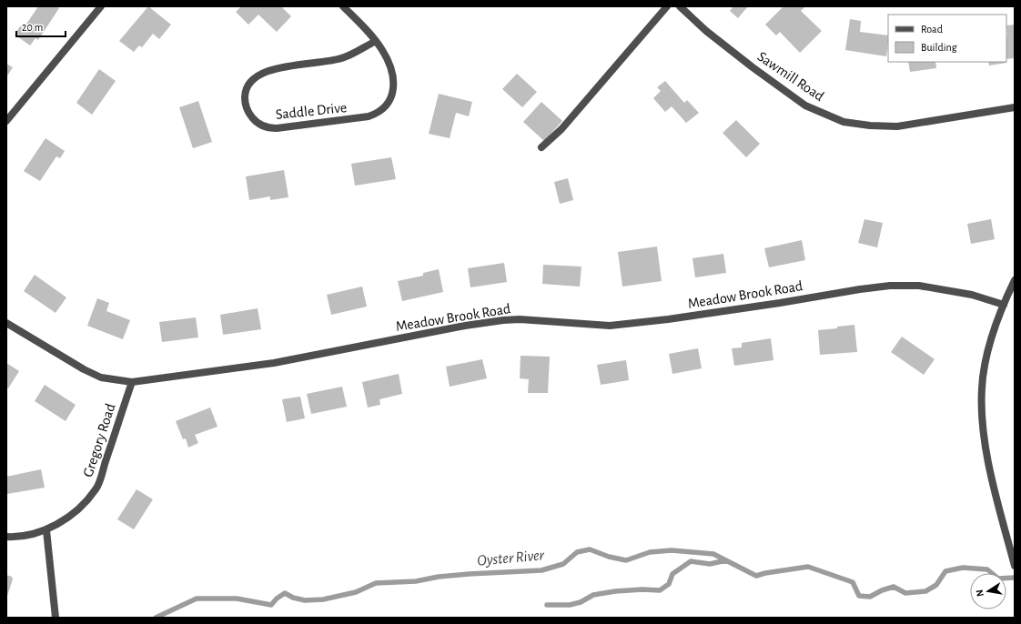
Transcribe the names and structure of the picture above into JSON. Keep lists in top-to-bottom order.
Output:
{
  "streets": {
    "street": [
      "Sawmill Road",
      "Saddle Drive",
      "Meadow Brook Road",
      "Gregory Road"
    ]
  },
  "crossings": [
    ["Meadow Brook Road", "Gregory Road"]
  ],
  "water": ["Oyster River"],
  "legend": ["Road", "Building"],
  "scale_bar": "20 m",
  "north": "left"
}
